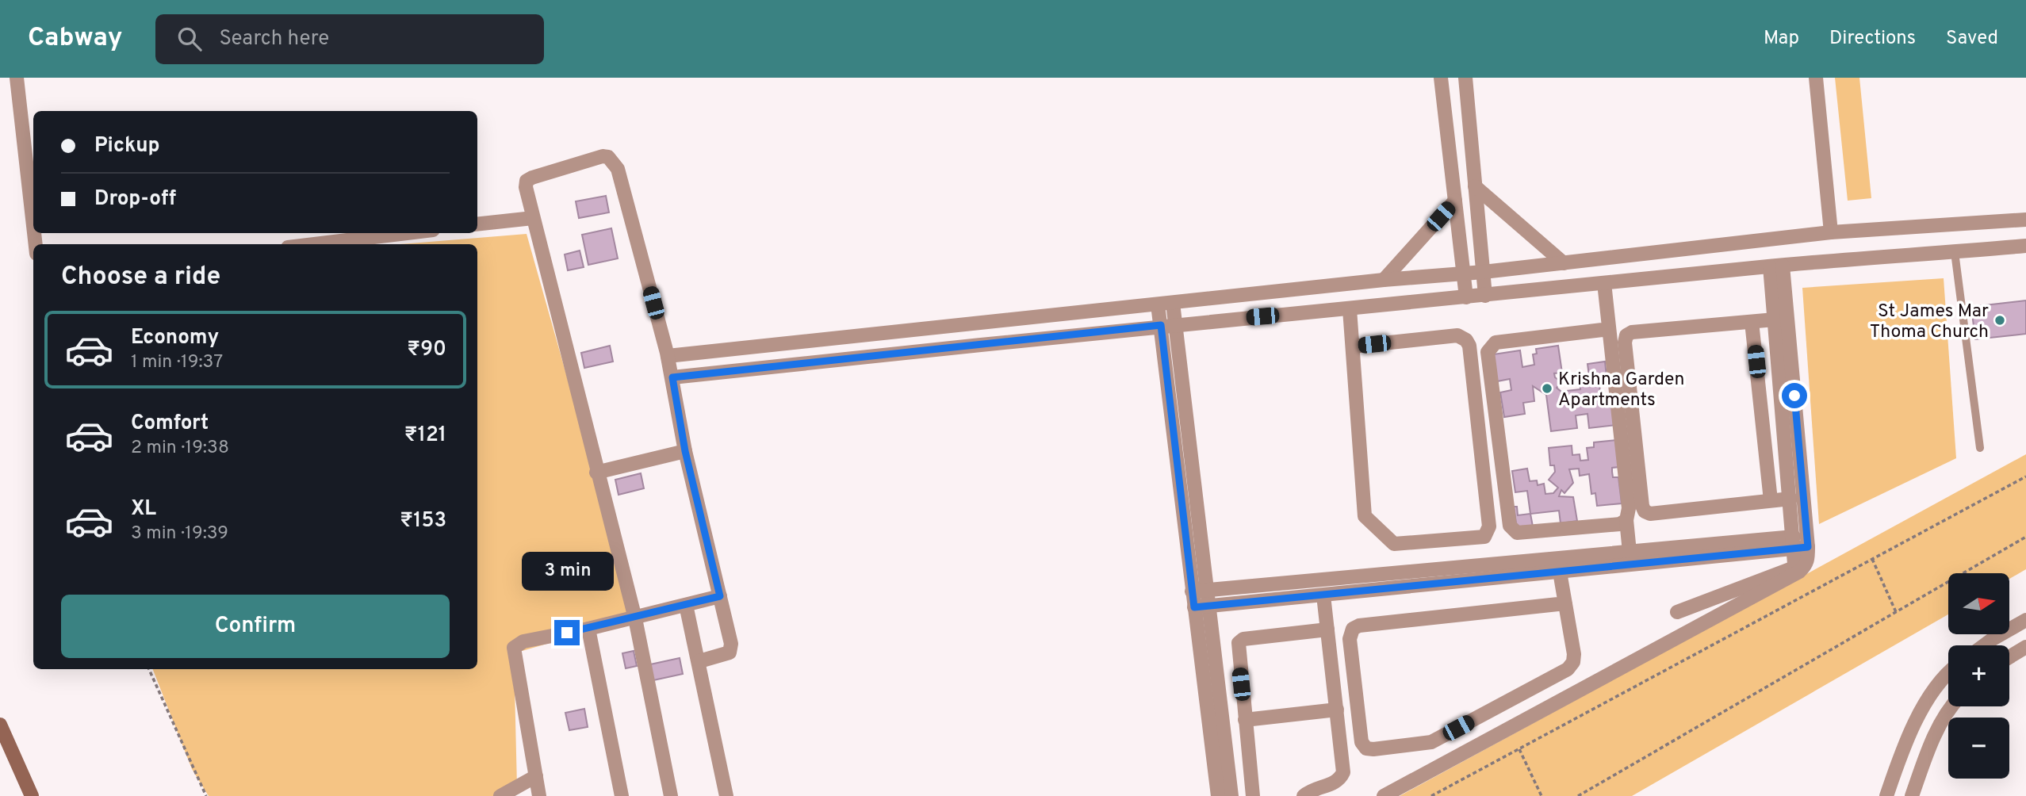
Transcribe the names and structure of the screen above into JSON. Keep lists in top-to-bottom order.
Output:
{
  "places": ["St James Mar Thoma Church", "Krishna Garden Apartments"],
  "north": "right",
  "page": {
    "header": "Cabway",
    "search": "Search here",
    "nav": ["Map", "Directions", "Saved"],
    "banner": ["Pickup", "Drop-off"],
    "heading": "Choose a ride",
    "list": [
      {
        "name": "Economy",
        "note": "1 min · 19:37",
        "value": "₹90"
      },
      {
        "name": "Comfort",
        "note": "2 min · 19:38",
        "value": "₹121"
      },
      {
        "name": "XL",
        "note": "3 min · 19:39",
        "value": "₹153"
      }
    ],
    "bubble": "3 min",
    "map_buttons": ["+", "−"],
    "buttons": "Confirm"
  }
}
